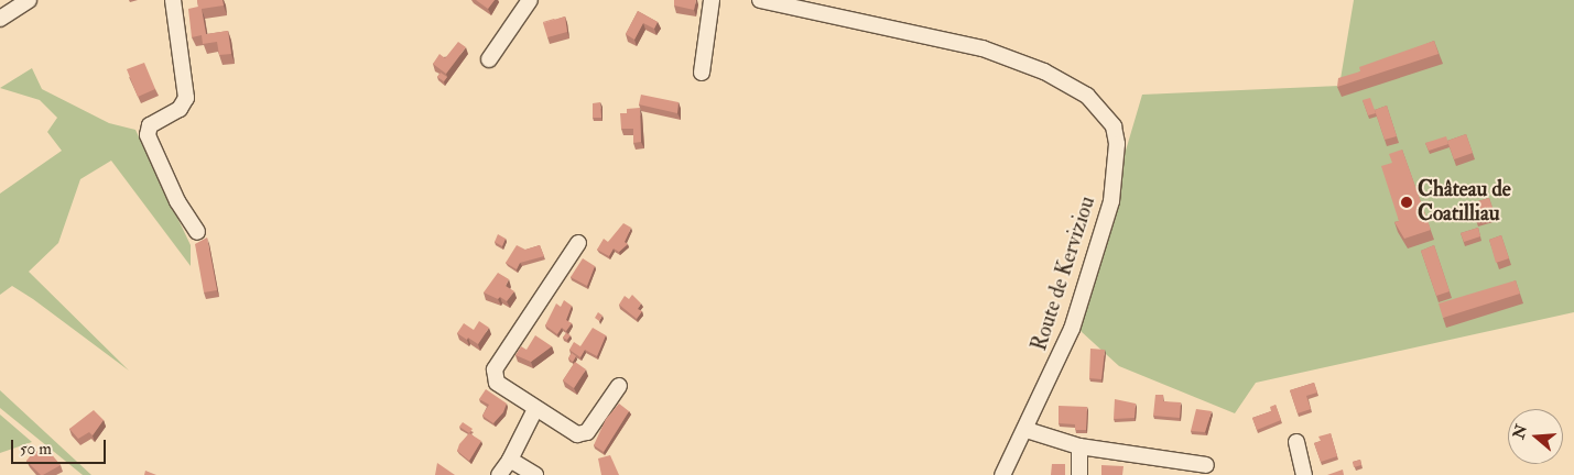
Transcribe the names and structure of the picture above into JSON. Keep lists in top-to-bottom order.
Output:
{
  "streets": {
    "street": ["Route de Kerviziou"]
  },
  "places": ["Château de Coatilliau"],
  "scale_bar": "50 m",
  "north": "left"
}
